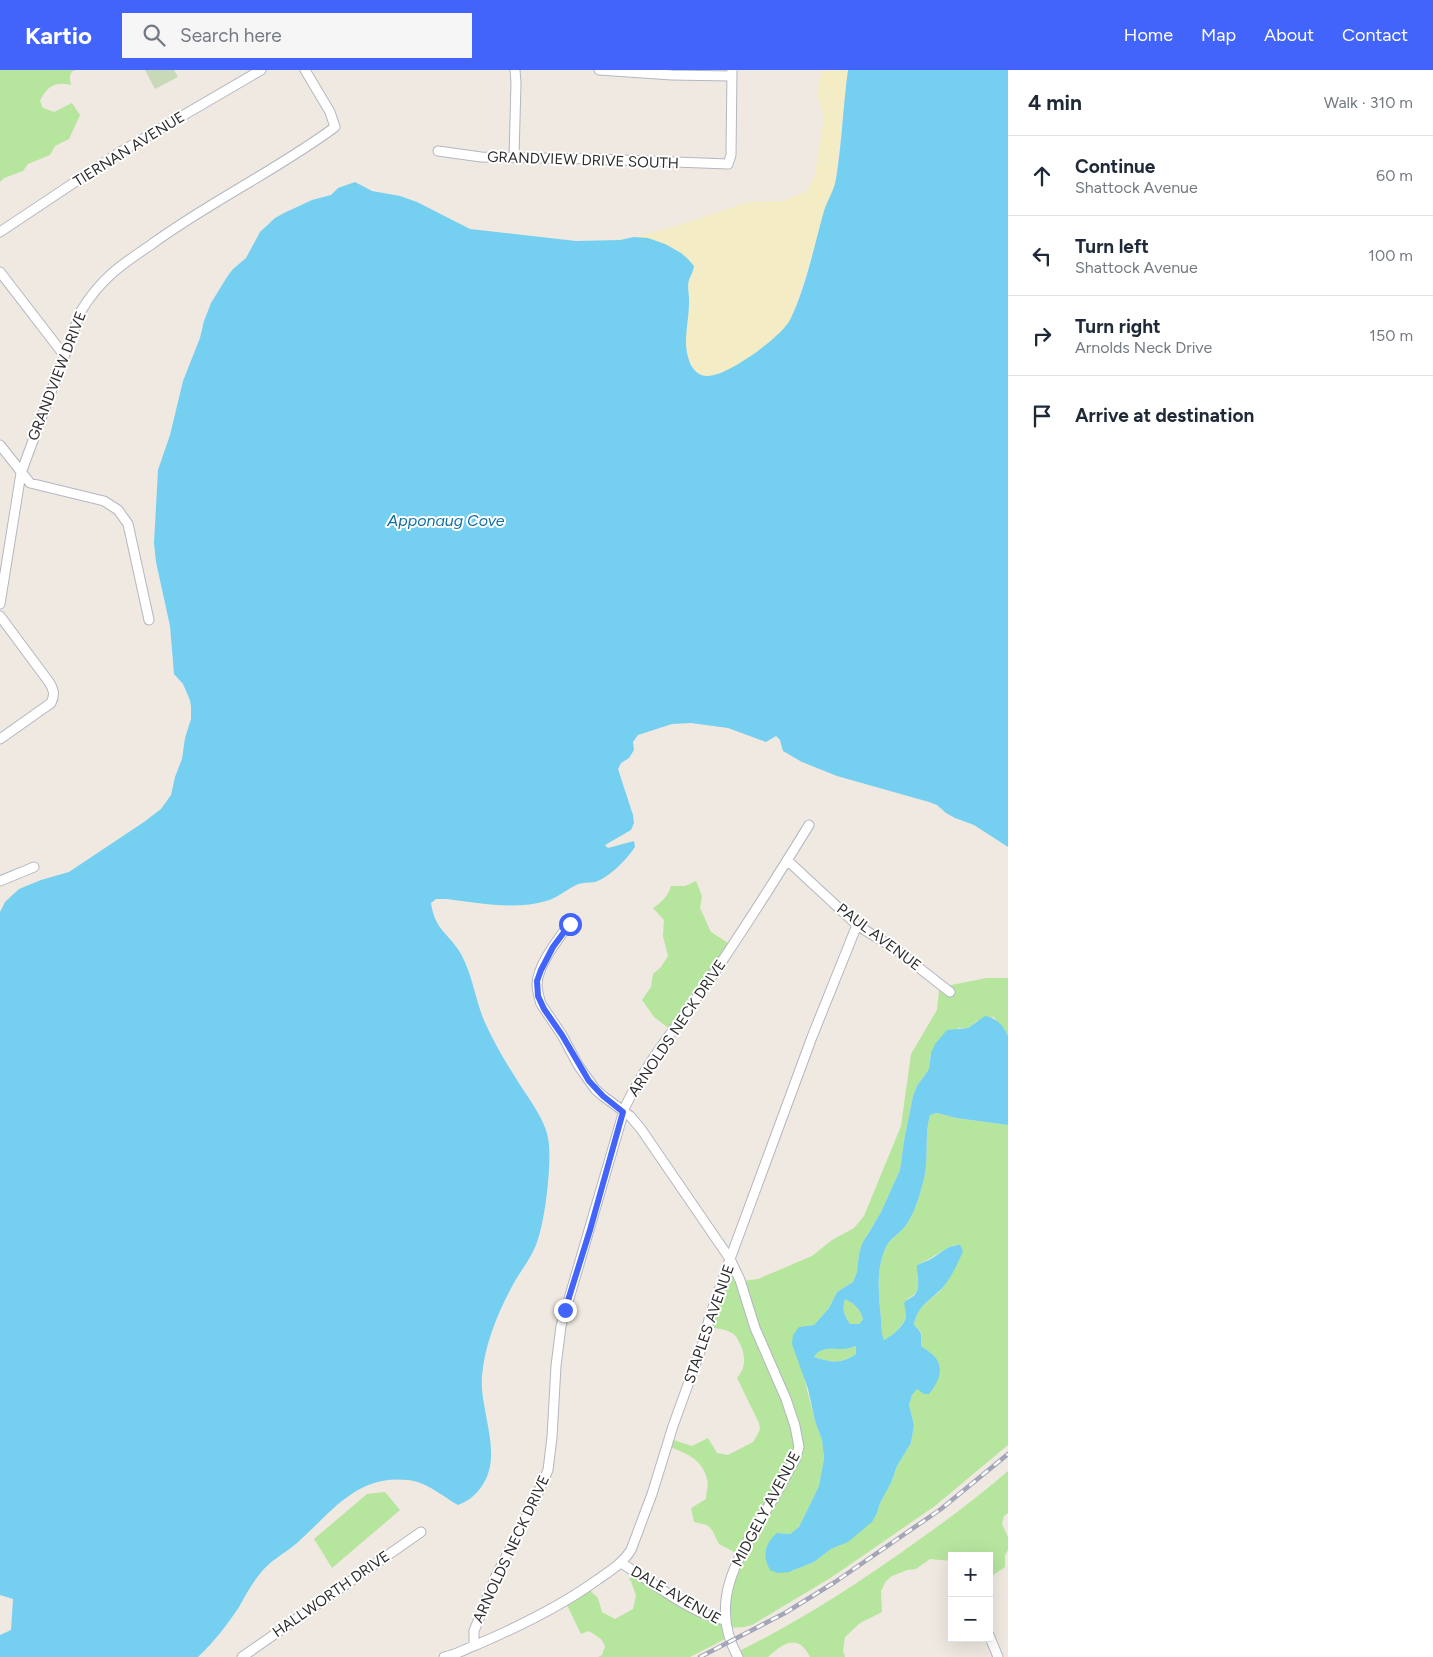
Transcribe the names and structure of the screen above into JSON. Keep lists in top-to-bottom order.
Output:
{
  "streets": {
    "street": [
      "TIERNAN AVENUE",
      "GRANDVIEW DRIVE SOUTH",
      "GRANDVIEW DRIVE",
      "PAUL AVENUE",
      "ARNOLDS NECK DRIVE",
      "STAPLES AVENUE",
      "MIDGELY AVENUE",
      "HALLWORTH DRIVE",
      "DALE AVENUE"
    ]
  },
  "crossings": [
    ["PAUL AVENUE", "ARNOLDS NECK DRIVE"],
    ["PAUL AVENUE", "STAPLES AVENUE"],
    ["ARNOLDS NECK DRIVE", "STAPLES AVENUE"],
    ["ARNOLDS NECK DRIVE", "MIDGELY AVENUE"],
    ["STAPLES AVENUE", "MIDGELY AVENUE"],
    ["STAPLES AVENUE", "DALE AVENUE"],
    ["MIDGELY AVENUE", "DALE AVENUE"]
  ],
  "water": ["Apponaug Cove"],
  "page": {
    "header": "Kartio",
    "search": "Search here",
    "nav": [
      "Home",
      "Map",
      "About",
      "Contact"
    ],
    "heading": ["4 min", "Walk · 310 m"],
    "list": [
      ["Continue", "Shattock Avenue", "60 m"],
      ["Turn left", "Shattock Avenue", "100 m"],
      ["Turn right", "Arnolds Neck Drive", "150 m"],
      "Arrive at destination"
    ],
    "map_buttons": ["+", "−"]
  }
}
